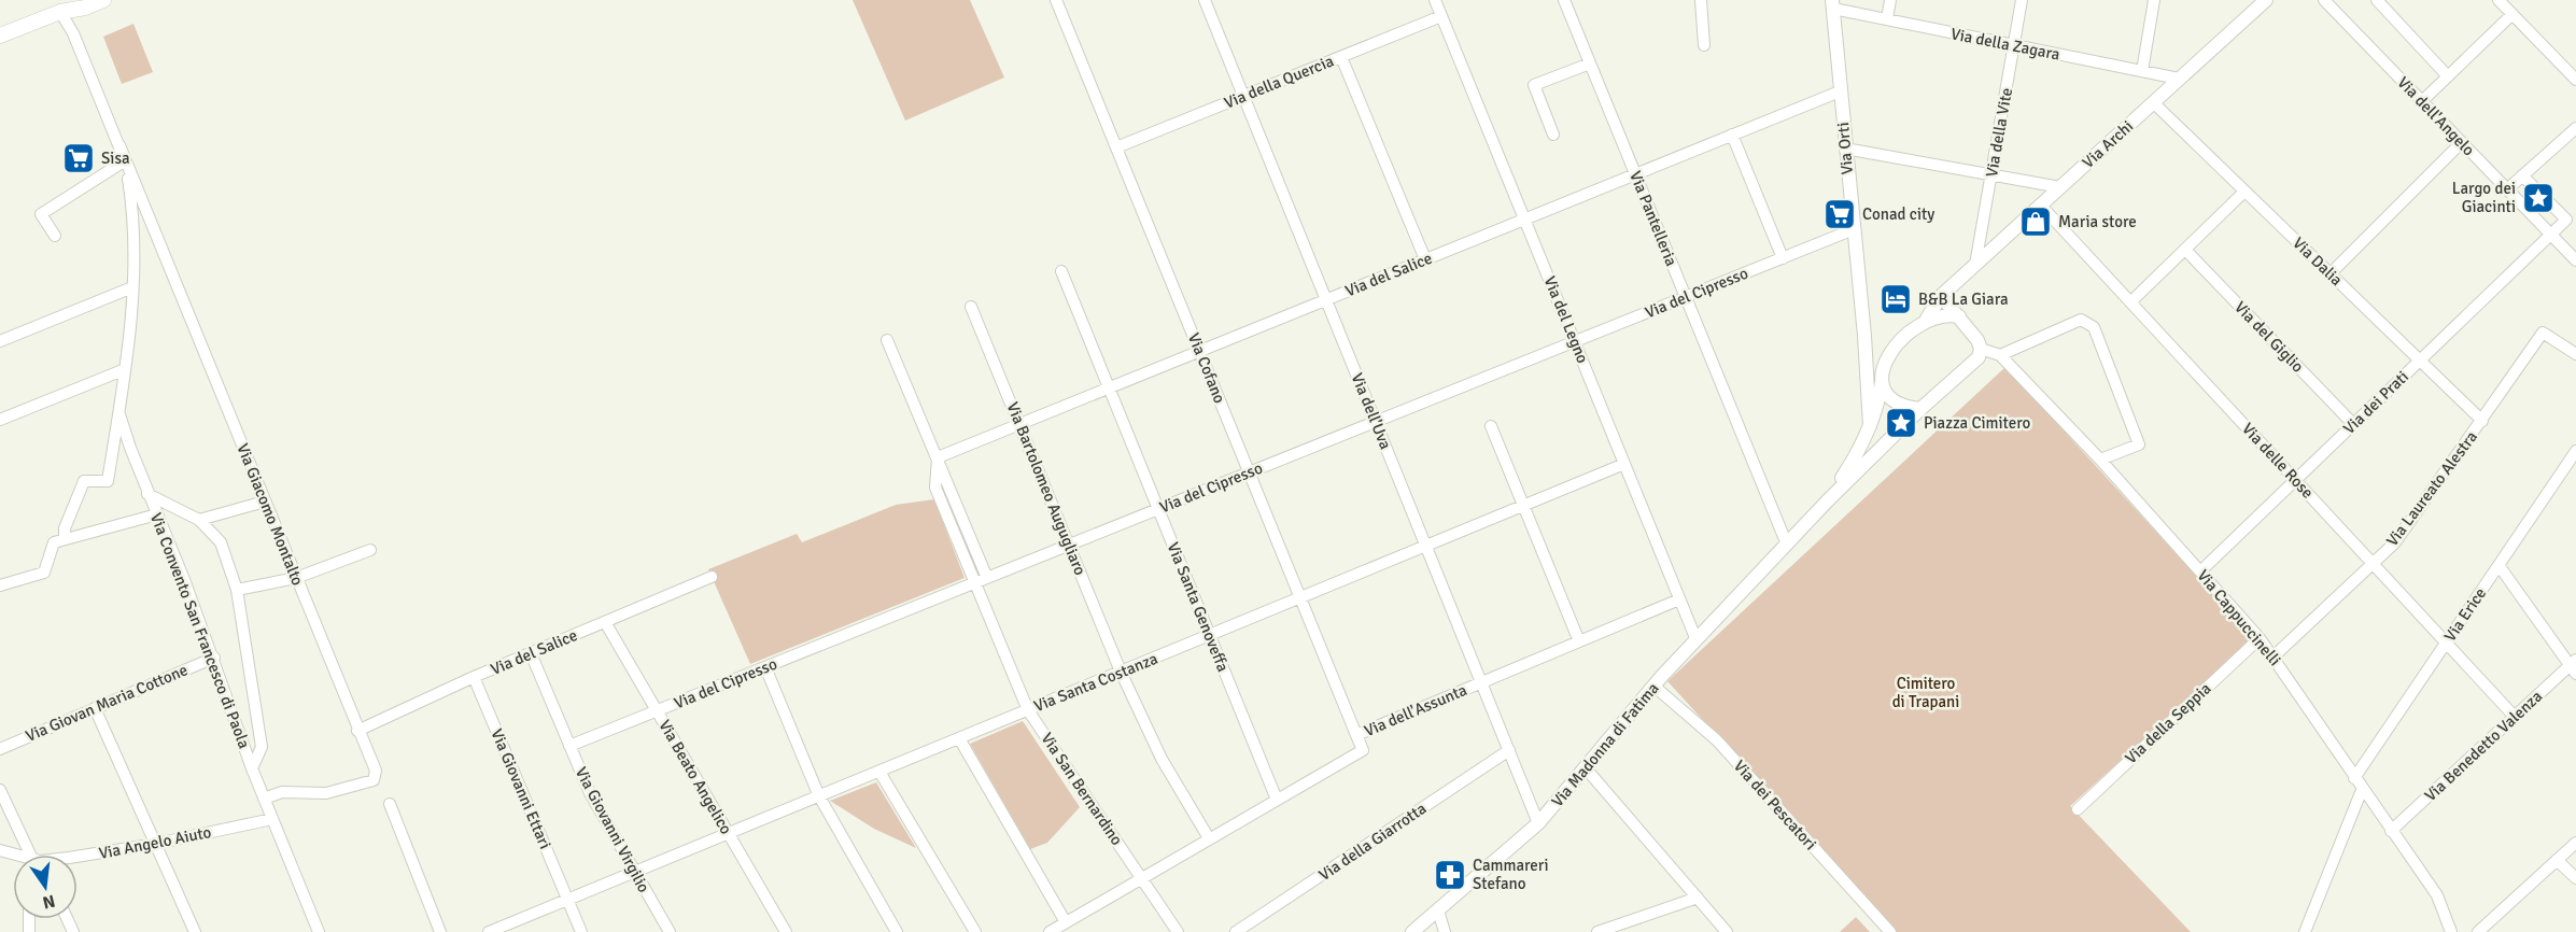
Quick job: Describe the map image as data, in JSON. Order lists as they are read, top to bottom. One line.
{"streets":{"street":["Via della Zagara","Via della Quercia","Via dell'Angelo","Via della Vite","Via Archi","Via Orti","Via Pantelleria","Via Dalia","Via del Salice","Via del Cipresso","Via del Legno","Via del Giglio","Via Cofano","Via dei Prati","Via dell'Uva","Via delle Rose","Via Bartolomeo Augugliaro","Via Laureato Alestra","Via Giacomo Montalto","Via Santa Genoveffa","Via Erice","Via Cappuccinelli","Via Convento San Francesco di Paola","Via Santa Costanza","Via Giovan Maria Cottone","Via dell'Assunta","Via della Seppia","Via Madonna di Fatima","Via Benedetto Valenza","Via Beato Angelico","Via Giovanni Ettari","Via San Bernardino","Via dei Pescatori","Via Giovanni Virgilio","Via della Giarrotta","Via Angelo Aiuto"]},"crossings":[["Via della Zagara","Via della Vite"],["Via della Zagara","Via Archi"],["Via della Zagara","Via Orti"],["Via della Quercia","Via del Legno"],["Via della Quercia","Via Cofano"],["Via della Quercia","Via dell'Uva"],["Via dell'Angelo","Via dei Prati"],["Via della Vite","Via Archi"],["Via Archi","Via Dalia"],["Via Archi","Via delle Rose"],["Via Orti","Via del Salice"],["Via Orti","Via del Cipresso"],["Via Pantelleria","Via del Salice"],["Via Pantelleria","Via del Cipresso"],["Via Pantelleria","Via Madonna di Fatima"],["Via Dalia","Via dei Prati"],["Via Dalia","Via Laureato Alestra"],["Via del Salice","Via del Legno"],["Via del Salice","Via Cofano"],["Via del Salice","Via dell'Uva"],["Via del Salice","Via Bartolomeo Augugliaro"],["Via del Salice","Via Giacomo Montalto"],["Via del Salice","Via Santa Genoveffa"],["Via del Salice","Via Beato Angelico"],["Via del Salice","Via Giovanni Ettari"],["Via del Salice","Via San Bernardino"],["Via del Salice","Via Giovanni Virgilio"],["Via del Cipresso","Via del Legno"],["Via del Cipresso","Via Cofano"],["Via del Cipresso","Via dell'Uva"],["Via del Cipresso","Via Bartolomeo Augugliaro"],["Via del Cipresso","Via Santa Genoveffa"],["Via del Cipresso","Via Beato Angelico"],["Via del Cipresso","Via San Bernardino"],["Via del Cipresso","Via Giovanni Virgilio"],["Via del Legno","Via Santa Costanza"],["Via del Legno","Via dell'Assunta"],["Via del Legno","Via Madonna di Fatima"],["Via del Giglio","Via dei Prati"],["Via Cofano","Via Santa Costanza"],["Via Cofano","Via dell'Assunta"],["Via dei Prati","Via delle Rose"],["Via dei Prati","Via Cappuccinelli"],["Via dell'Uva","Via Santa Costanza"],["Via dell'Uva","Via dell'Assunta"],["Via dell'Uva","Via Madonna di Fatima"],["Via dell'Uva","Via della Giarrotta"],["Via delle Rose","Via Laureato Alestra"],["Via delle Rose","Via Erice"],["Via delle Rose","Via Benedetto Valenza"],["Via Bartolomeo Augugliaro","Via Santa Costanza"],["Via Bartolomeo Augugliaro","Via dell'Assunta"],["Via Laureato Alestra","Via Cappuccinelli"],["Via Giacomo Montalto","Via Convento San Francesco di Paola"],["Via Santa Genoveffa","Via Santa Costanza"],["Via Santa Genoveffa","Via dell'Assunta"],["Via Erice","Via Cappuccinelli"],["Via Cappuccinelli","Via della Seppia"],["Via Cappuccinelli","Via Benedetto Valenza"],["Via Convento San Francesco di Paola","Via Giovan Maria Cottone"],["Via Convento San Francesco di Paola","Via Angelo Aiuto"],["Via Santa Costanza","Via Beato Angelico"],["Via Santa Costanza","Via Giovanni Ettari"],["Via Santa Costanza","Via San Bernardino"],["Via Santa Costanza","Via Giovanni Virgilio"],["Via dell'Assunta","Via San Bernardino"],["Via Madonna di Fatima","Via dei Pescatori"]],"parks":["Cimitero di Trapani"],"places":{"supermarket":["Sisa","Conad city"],"place":["Largo dei Giacinti","Piazza Cimitero"],"shop":["Maria store"],"hotel":["B&B La Giara"],"pharmacy":["Cammareri Stefano"]},"north":"bottom"}
